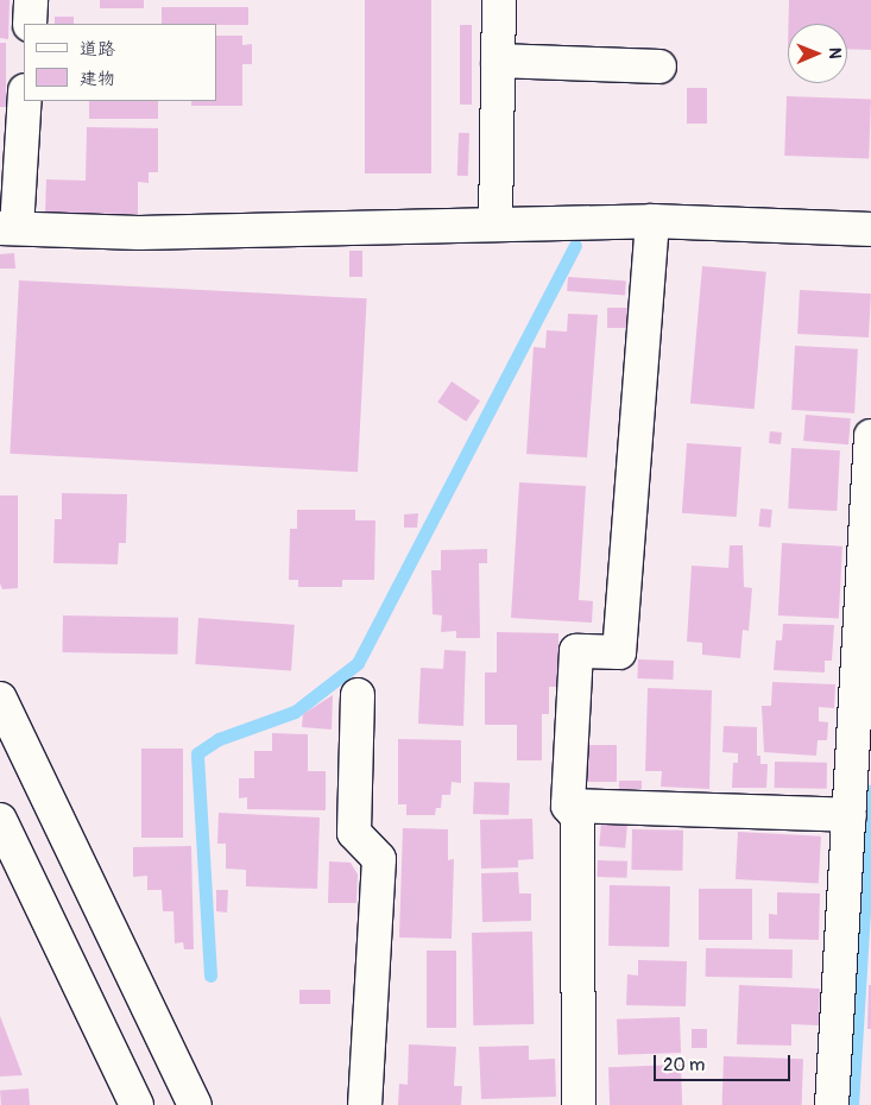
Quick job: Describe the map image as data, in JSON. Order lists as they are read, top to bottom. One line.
{"legend":["道路","建物"],"scale_bar":"20 m","north":"right"}
